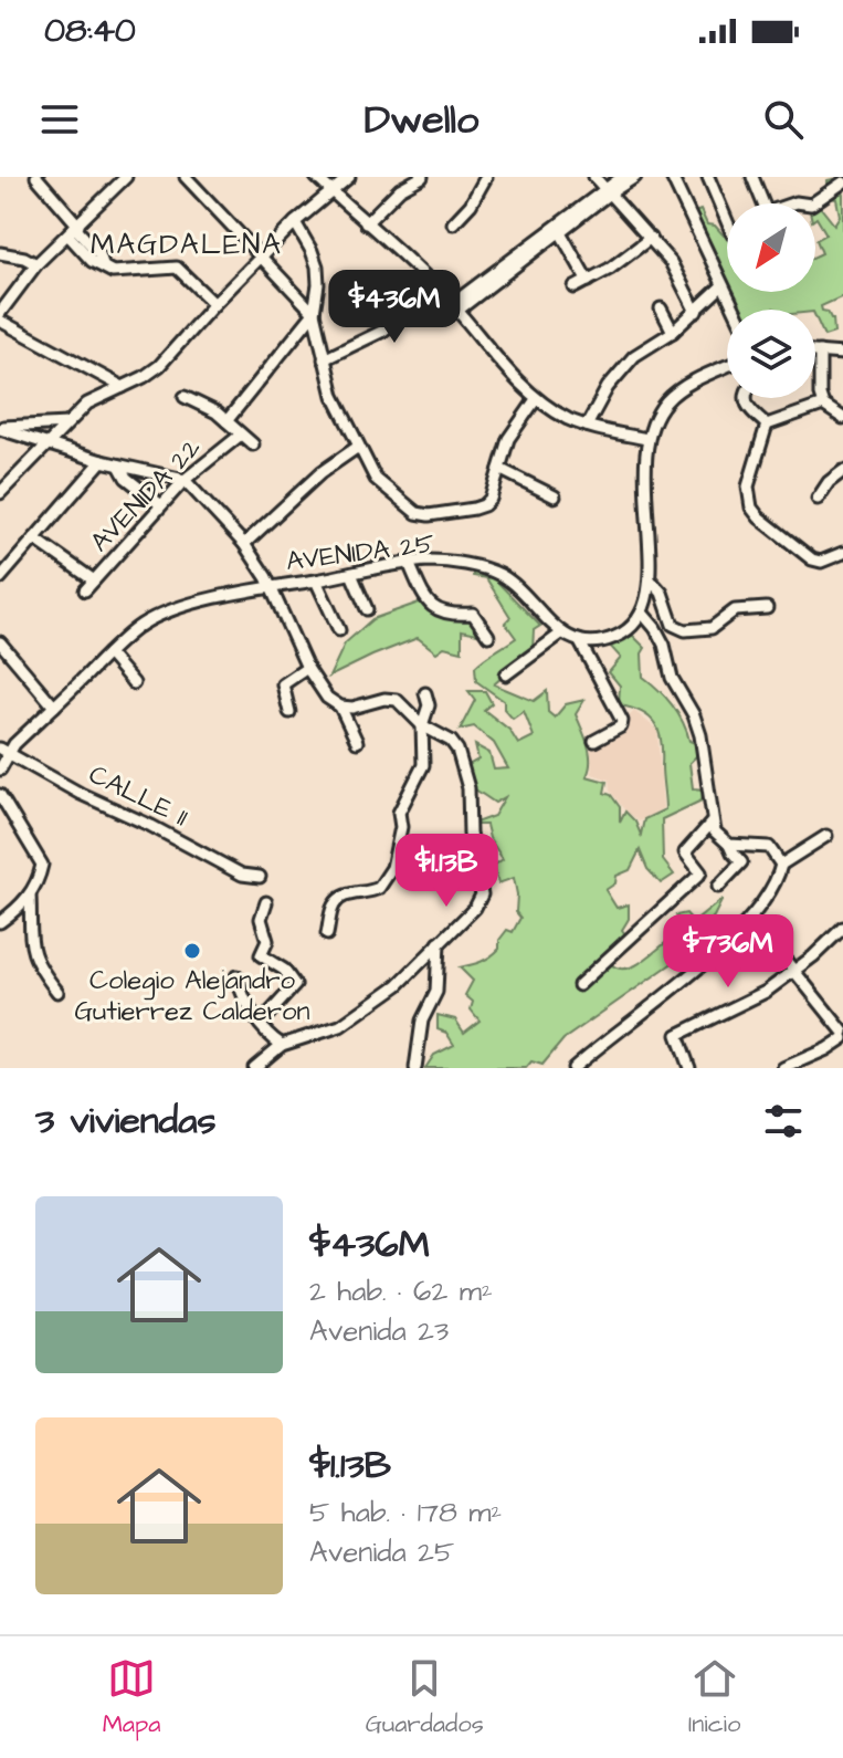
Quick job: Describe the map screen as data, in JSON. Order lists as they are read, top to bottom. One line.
{"streets":{"street":["AVENIDA 22","AVENIDA 25","CALLE 11"]},"crossings":[["AVENIDA 25","CALLE 11"]],"districts":["MAGDALENA"],"places":["Colegio Alejandro Gutierrez Calderon"],"north":"bottom left","page":{"status":"08:40","header":"Dwello","price":["$436M","$1.13B","$736M"],"heading":"3 viviendas","list":[{"name":"$436M","note":"2 hab. · 62 m² · Avenida 23"},{"name":"$1.13B","note":"5 hab. · 178 m² · Avenida 25"}],"tabs":["Mapa","Guardados","Inicio"]}}
